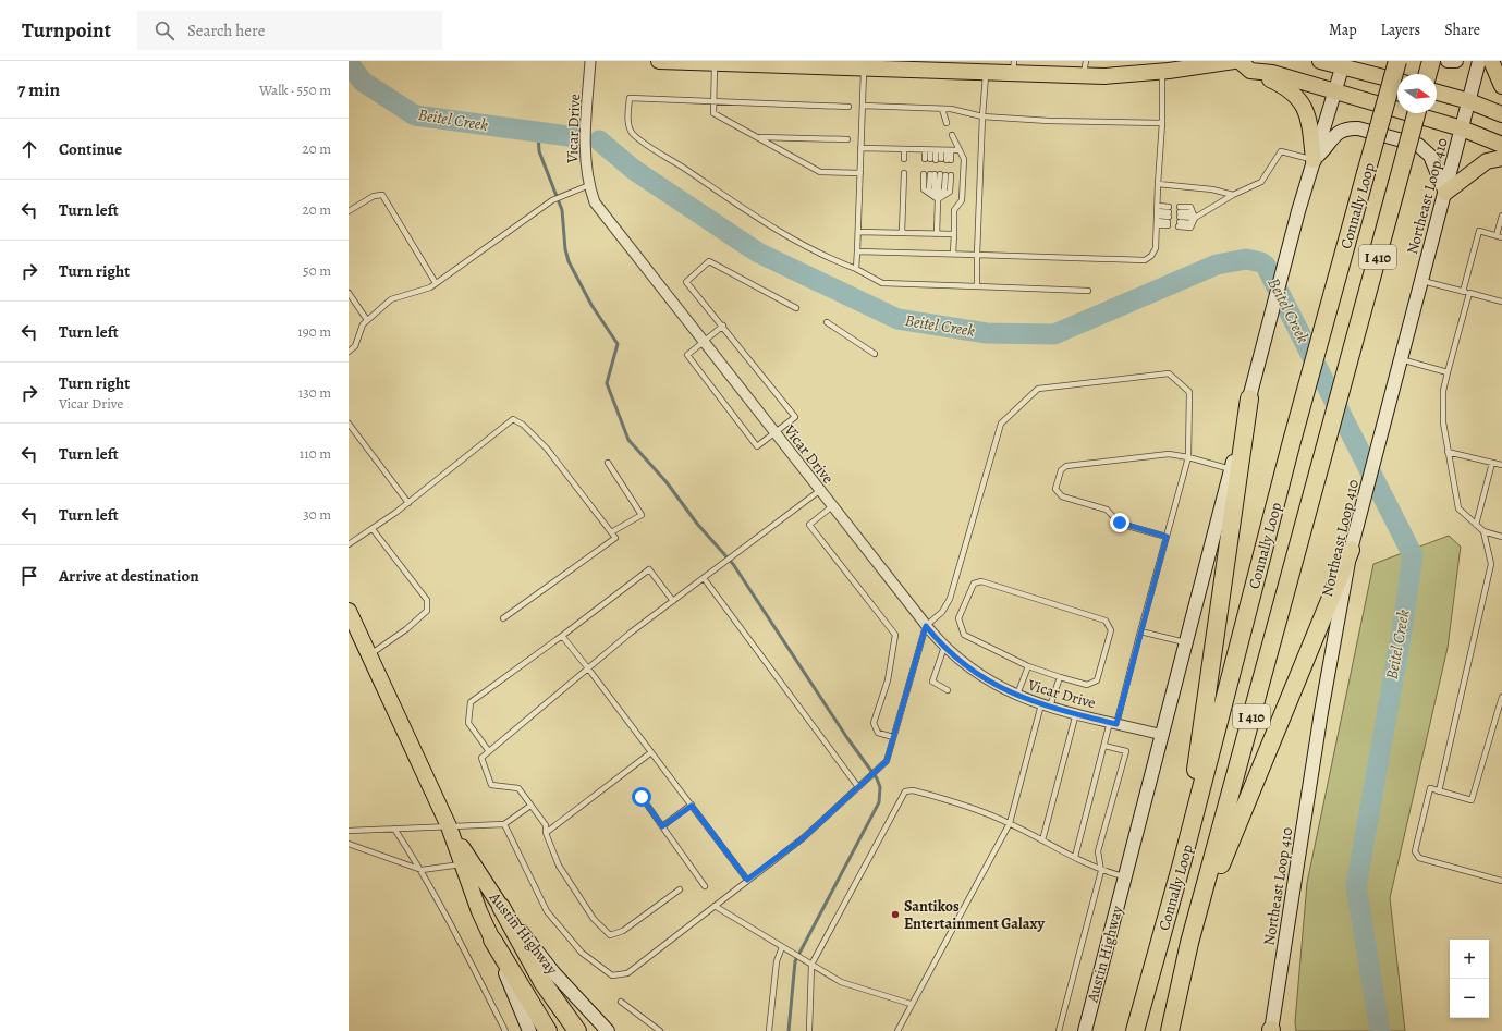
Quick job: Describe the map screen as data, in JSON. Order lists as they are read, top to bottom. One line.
{"streets":{"highway":["Connally Loop","I 410"],"main road":["Northeast Loop 410","Austin Highway"],"street":["Vicar Drive"]},"water":["Beitel Creek"],"places":["Santikos Entertainment Galaxy"],"north":"right","page":{"header":"Turnpoint","search":"Search here","nav":["Map","Layers","Share"],"heading":["7 min","Walk · 550 m"],"list":[["Continue","20 m"],["Turn left","20 m"],["Turn right","50 m"],["Turn left","190 m"],["Turn right","Vicar Drive","130 m"],["Turn left","110 m"],["Turn left","30 m"],"Arrive at destination"],"map_buttons":["+","−"]}}
